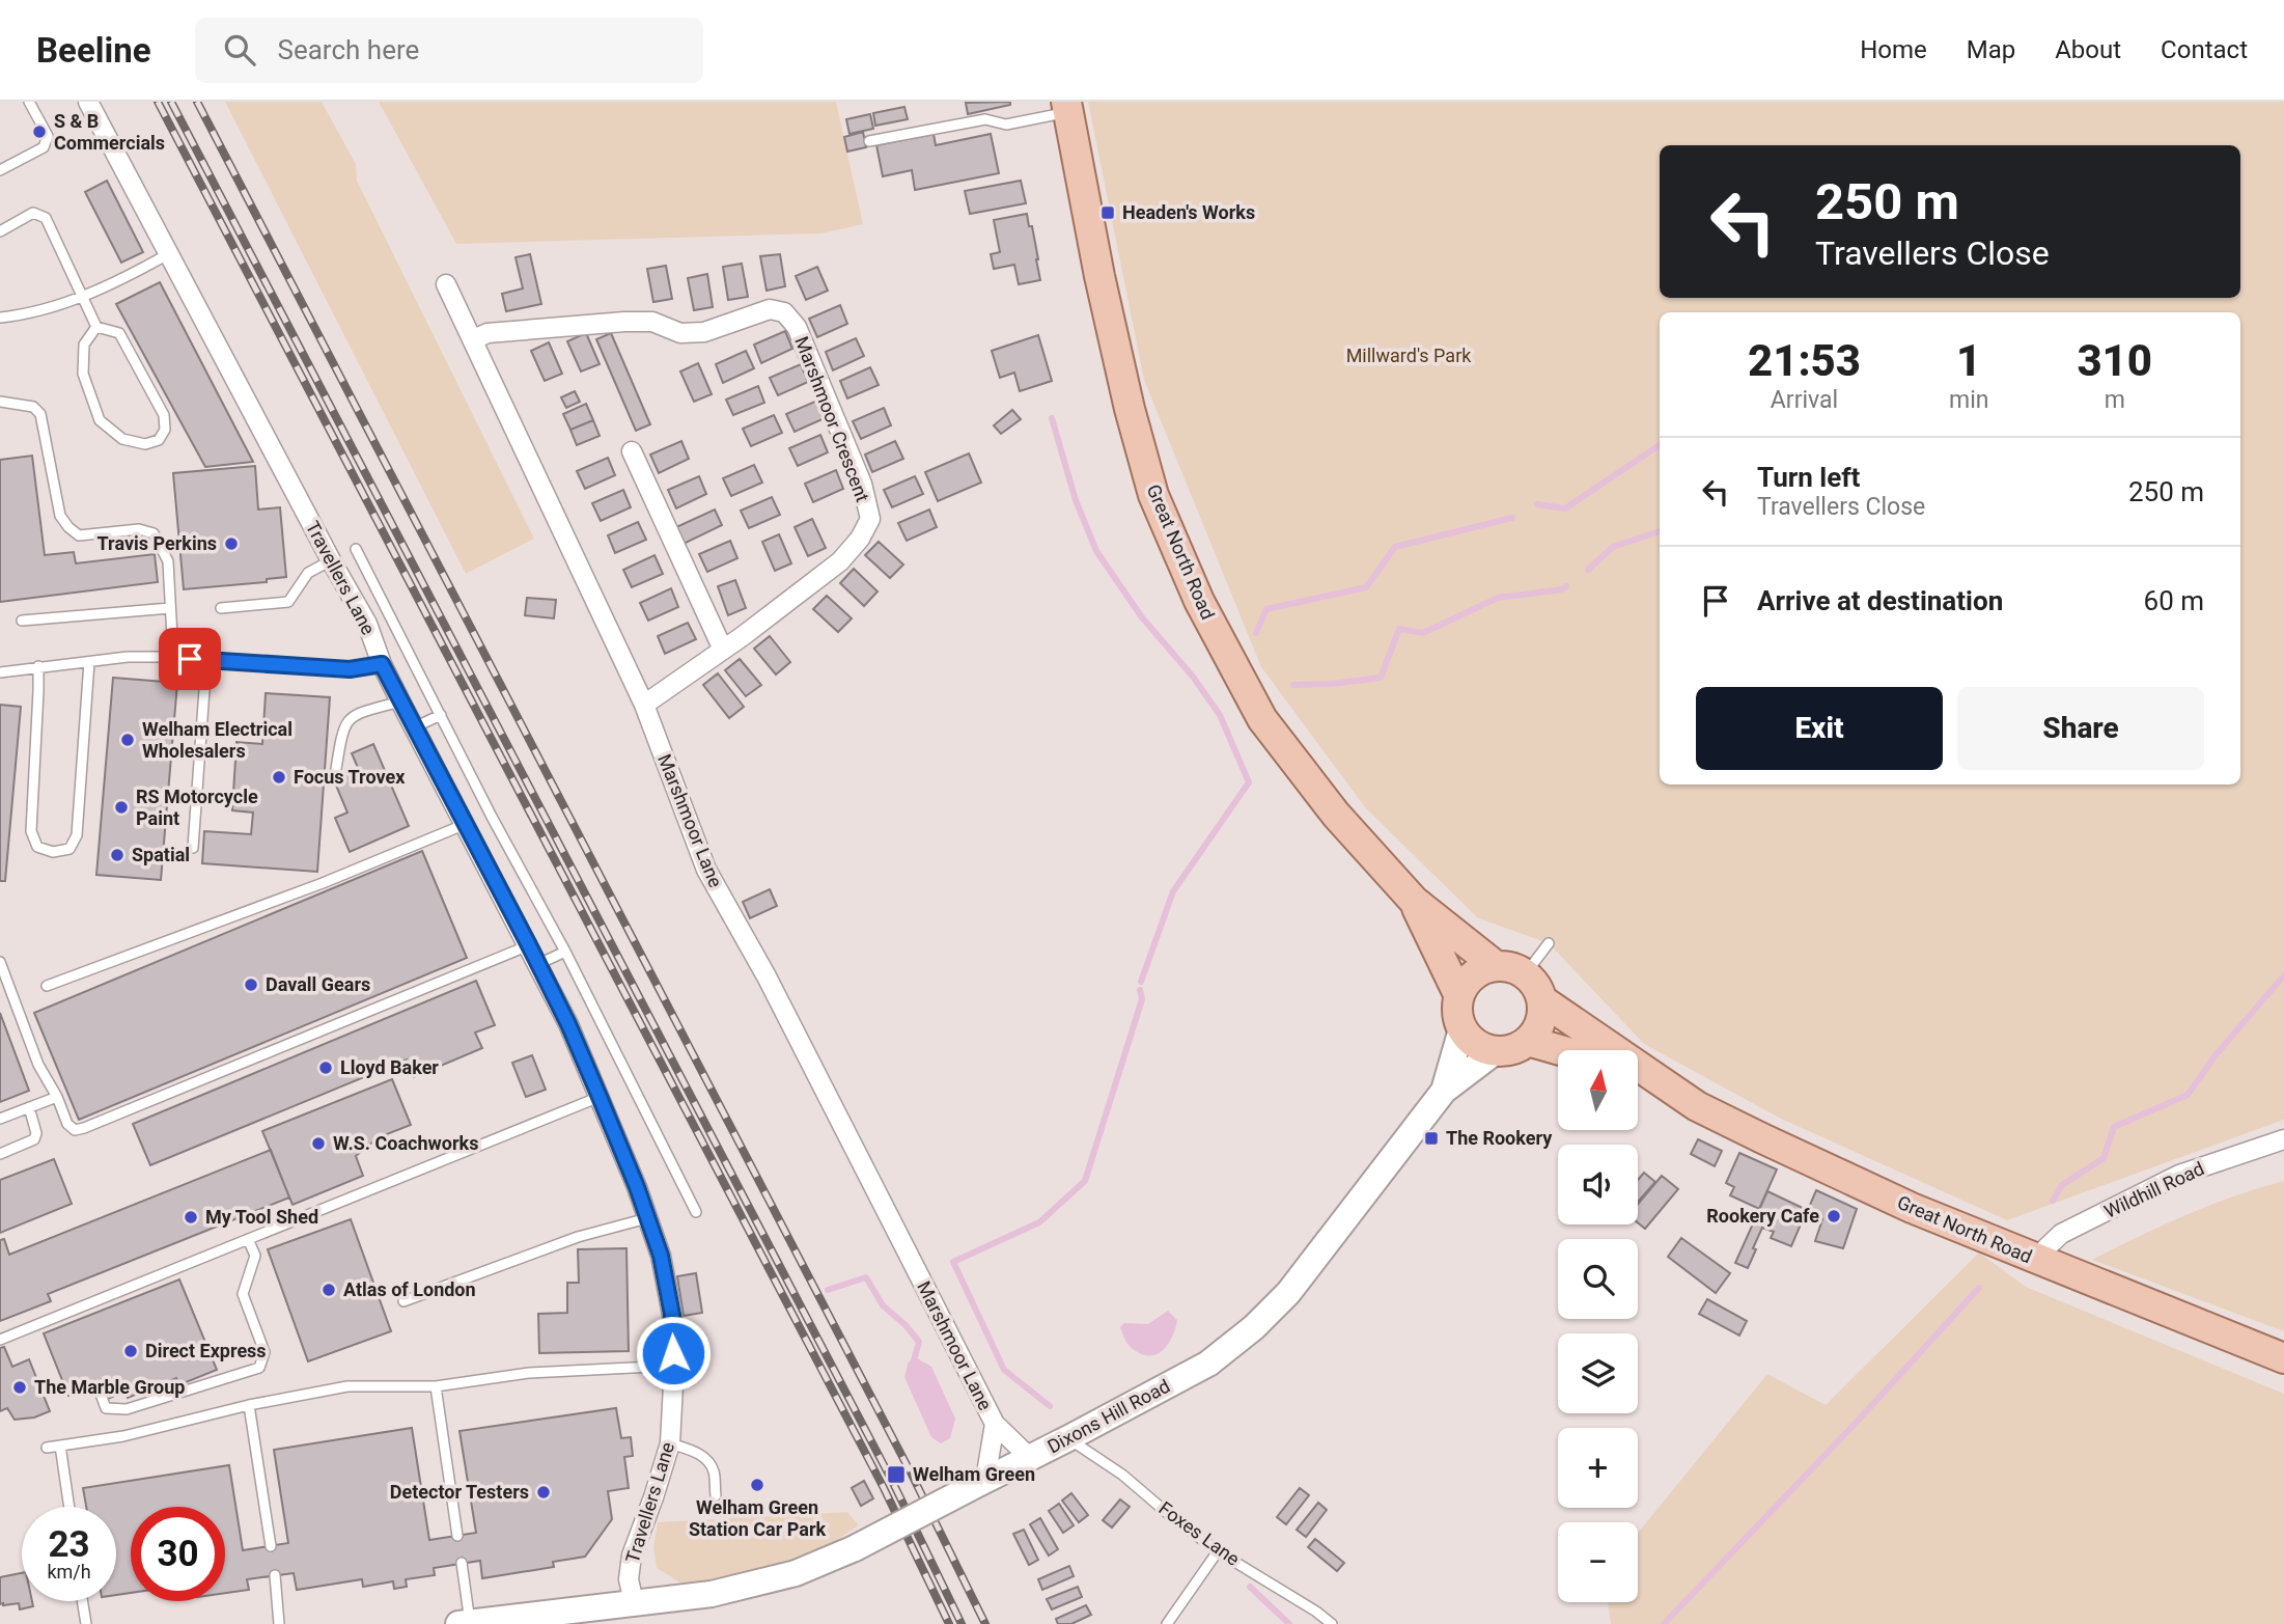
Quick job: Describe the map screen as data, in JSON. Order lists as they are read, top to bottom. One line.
{"streets":{"main road":["Great North Road"],"street":["Marshmoor Crescent","Travellers Lane","Marshmoor Lane","Wildhill Road","Dixons Hill Road"],"lane":["Foxes Lane"]},"crossings":[["Marshmoor Crescent","Marshmoor Lane"],["Great North Road","Wildhill Road"],["Great North Road","Dixons Hill Road"],["Travellers Lane","Dixons Hill Road"],["Marshmoor Lane","Dixons Hill Road"],["Dixons Hill Road","Foxes Lane"]],"parks":["Millward's Park"],"places":{"other":["S & B Commercials","Travis Perkins","Welham Electrical Wholesalers","Focus Trovex","RS Motorcycle Paint","Spatial","Davall Gears","Lloyd Baker","W.S. Coachworks","Rookery Cafe","My Tool Shed","Atlas of London","Direct Express","The Marble Group","Welham Green Station Car Park","Detector Testers"],"transit":["Headen's Works","The Rookery","Welham Green"]},"north":"top","page":{"header":"Beeline","search":"Search here","nav":["Home","Map","About","Contact"],"turn":["250 m","Travellers Close"],"eta":["21:53","Arrival","1","min","310","m"],"list":[{"name":"Turn left","note":"Travellers Close","value":"250 m"},{"name":"Arrive at destination","value":"60 m"}],"buttons":["Exit","Share"],"map_buttons":["+","−"],"speed":"23 km/h","limit":"30"}}
